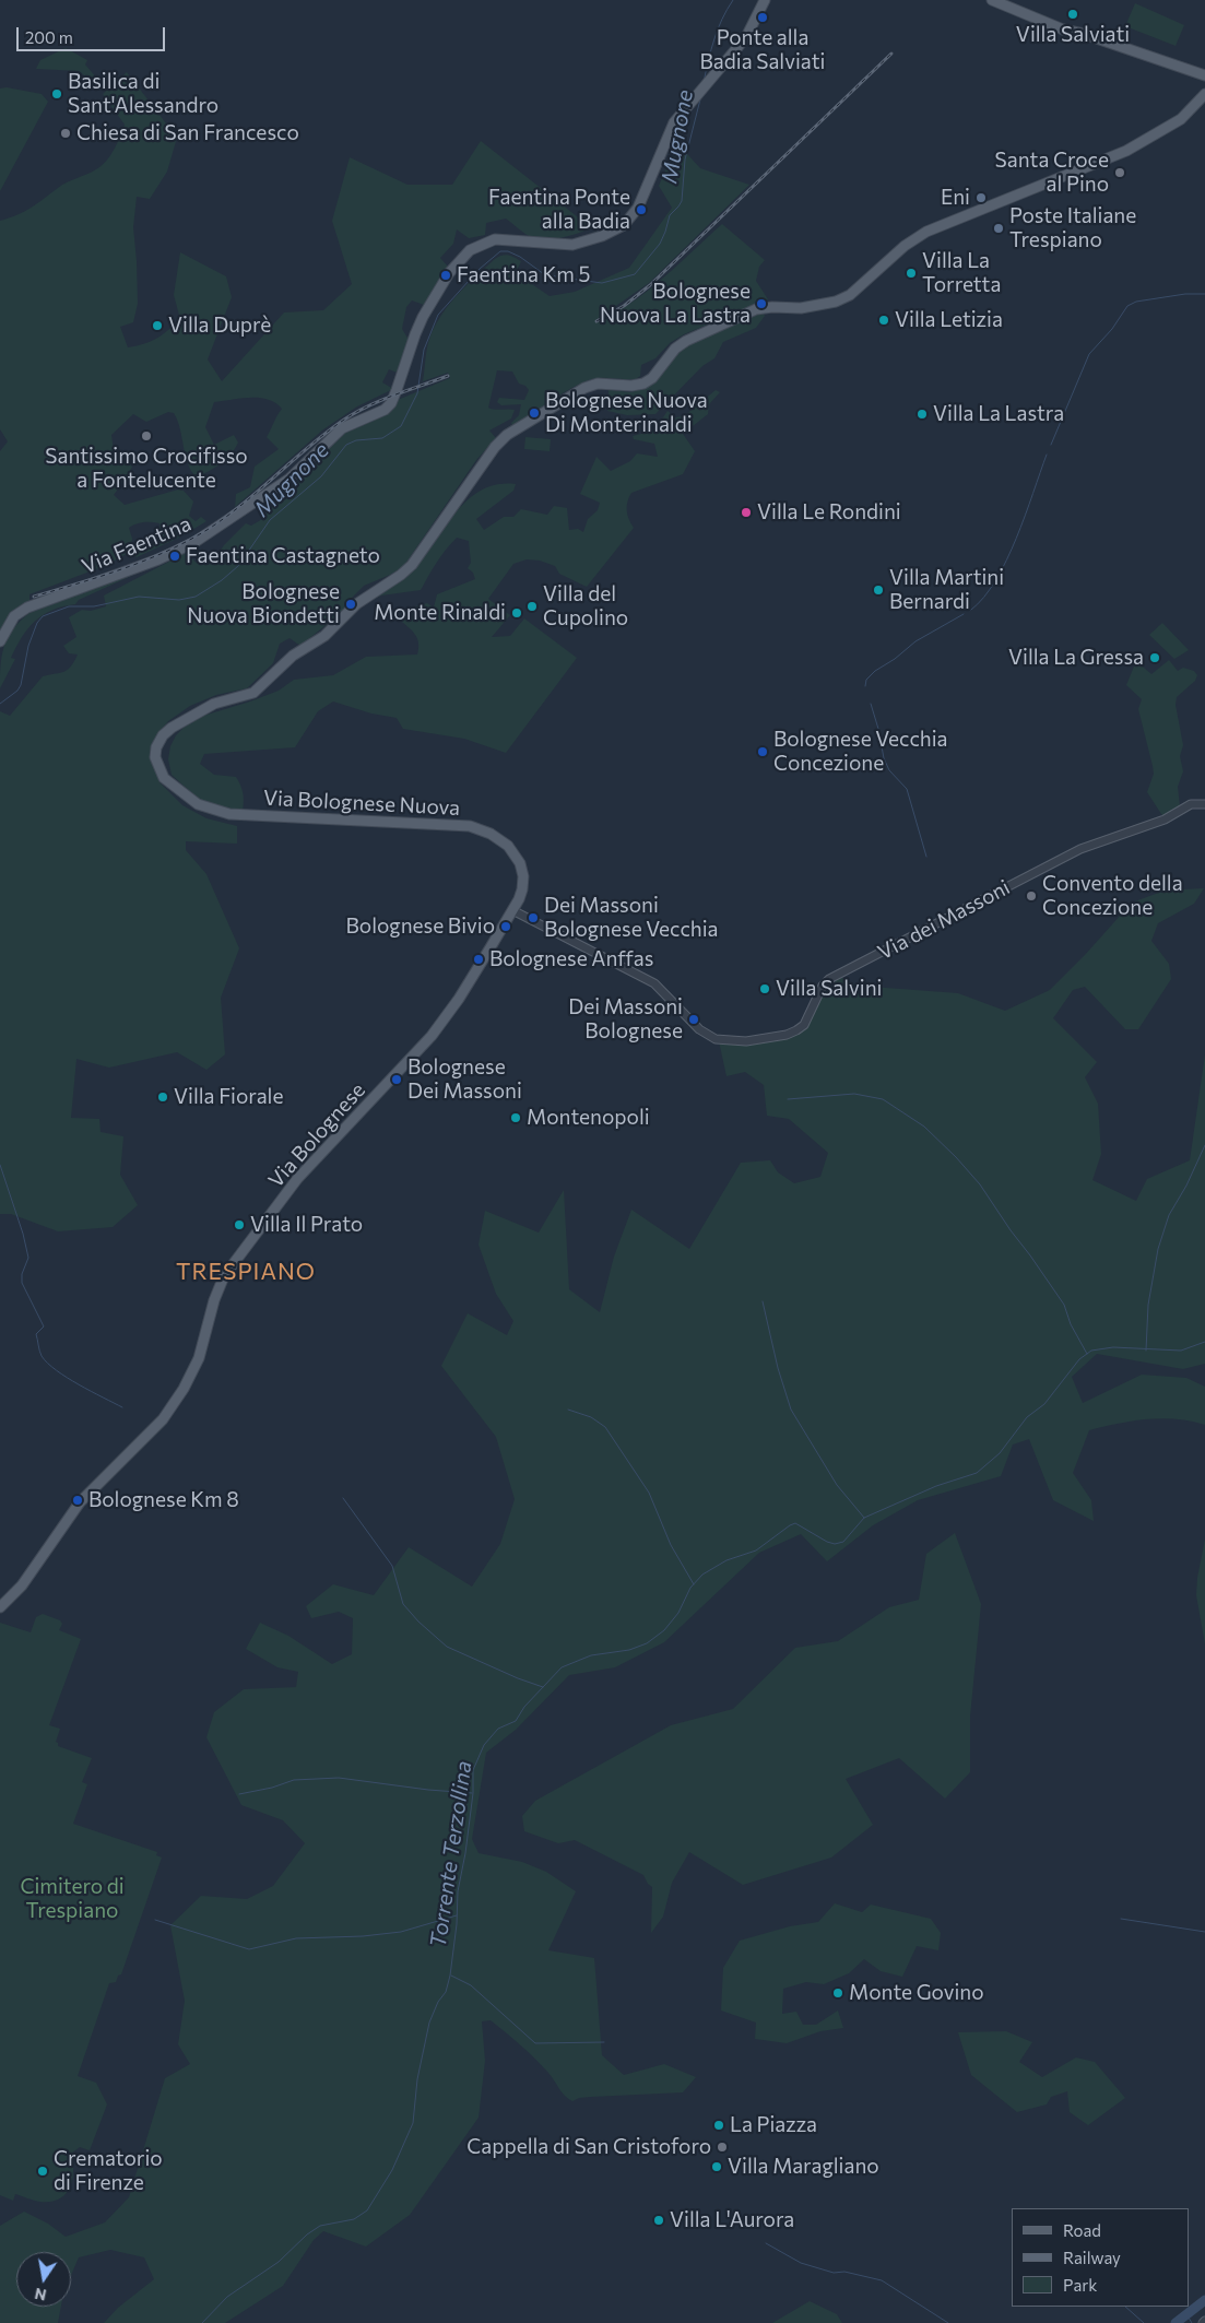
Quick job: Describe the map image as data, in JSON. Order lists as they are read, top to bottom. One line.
{"streets":{"main road":["Via Faentina","Via Bolognese Nuova","Via Bolognese"],"street":["Via dei Massoni"]},"crossings":[["Via Bolognese Nuova","Via Bolognese"],["Via dei Massoni","Via Bolognese"]],"districts":["TRESPIANO"],"water":["Mugnone","Torrente Terzollina"],"parks":["Cimitero di Trespiano"],"places":["Villa Salviati","Ponte alla Badia Salviati","Basilica di Sant'Alessandro","Chiesa di San Francesco","Santa Croce al Pino","Eni","Faentina Ponte alla Badia","Poste Italiane Trespiano","Villa La Torretta","Faentina Km 5","Bolognese Nuova La Lastra","Villa Letizia","Villa Duprè","Bolognese Nuova Di Monterinaldi","Villa La Lastra","Santissimo Crocifisso a Fontelucente","Villa Le Rondini","Faentina Castagneto","Villa Martini Bernardi","Bolognese Nuova Biondetti","Villa del Cupolino","Monte Rinaldi","Villa La Gressa","Bolognese Vecchia Concezione","Convento della Concezione","Dei Massoni Bolognese Vecchia","Bolognese Bivio","Bolognese Anffas","Villa Salvini","Dei Massoni Bolognese","Bolognese Dei Massoni","Villa Fiorale","Montenopoli","Villa Il Prato","Bolognese Km 8","Monte Govino","La Piazza","Cappella di San Cristoforo","Villa Maragliano","Crematorio di Firenze","Villa L'Aurora"],"legend":["Road","Railway","Park"],"scale_bar":"200 m","north":"bottom"}
